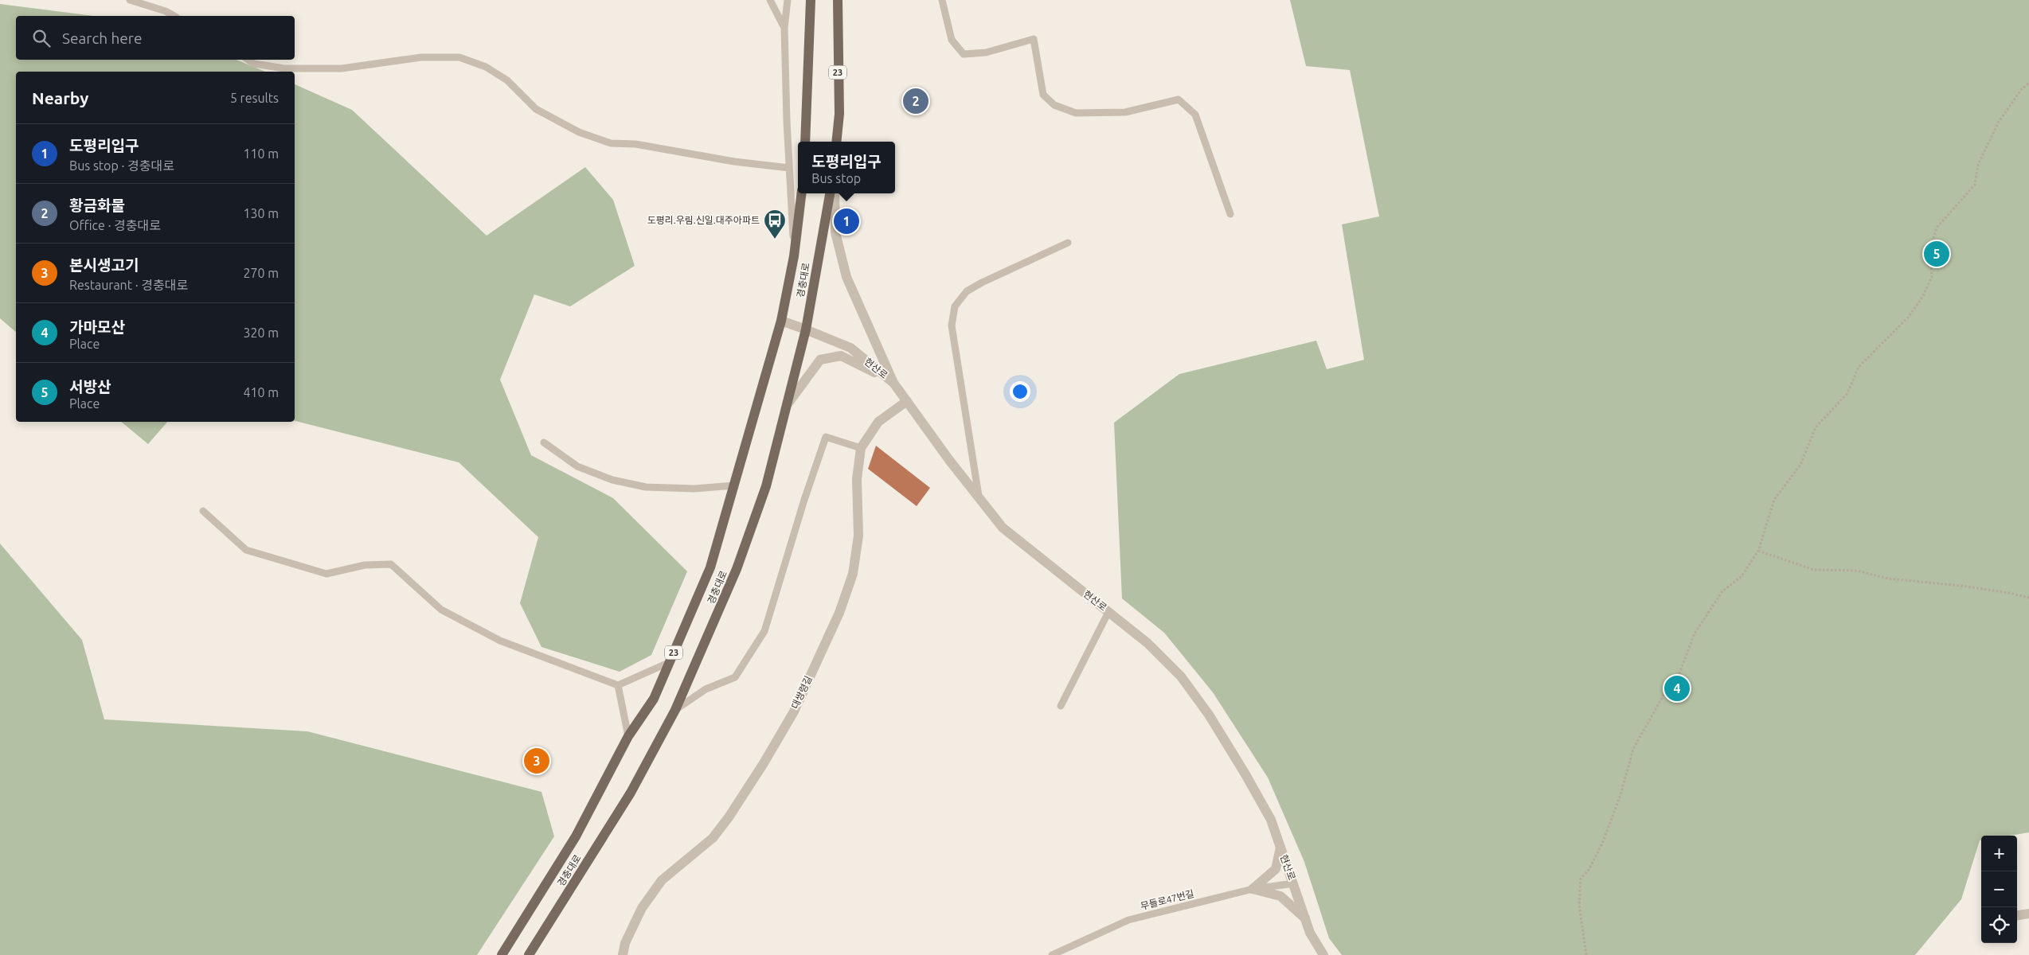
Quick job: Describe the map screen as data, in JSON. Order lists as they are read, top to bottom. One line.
{"streets":{"main road":["23","경충대로"],"street":["현산로","대쌍령길"],"lane":["무들로47번길"]},"crossings":[["경충대로","현산로"],["현산로","대쌍령길"],["현산로","무들로47번길"]],"places":{"bus stop":["도평리.우림.신일.대주아파트"]},"page":{"search":"Search here","heading":["Nearby","5 results"],"pins":["2","1","5","4","3"],"list":[{"mark":"1","name":"도평리입구","note":"Bus stop · 경충대로","value":"110 m"},{"mark":"2","name":"황금화물","note":"Office · 경충대로","value":"130 m"},{"mark":"3","name":"본시생고기","note":"Restaurant · 경충대로","value":"270 m"},{"mark":"4","name":"가마모산","note":"Place","value":"320 m"},{"mark":"5","name":"서방산","note":"Place","value":"410 m"}],"popup":["도평리입구","Bus stop"],"map_buttons":["+","−"]}}
